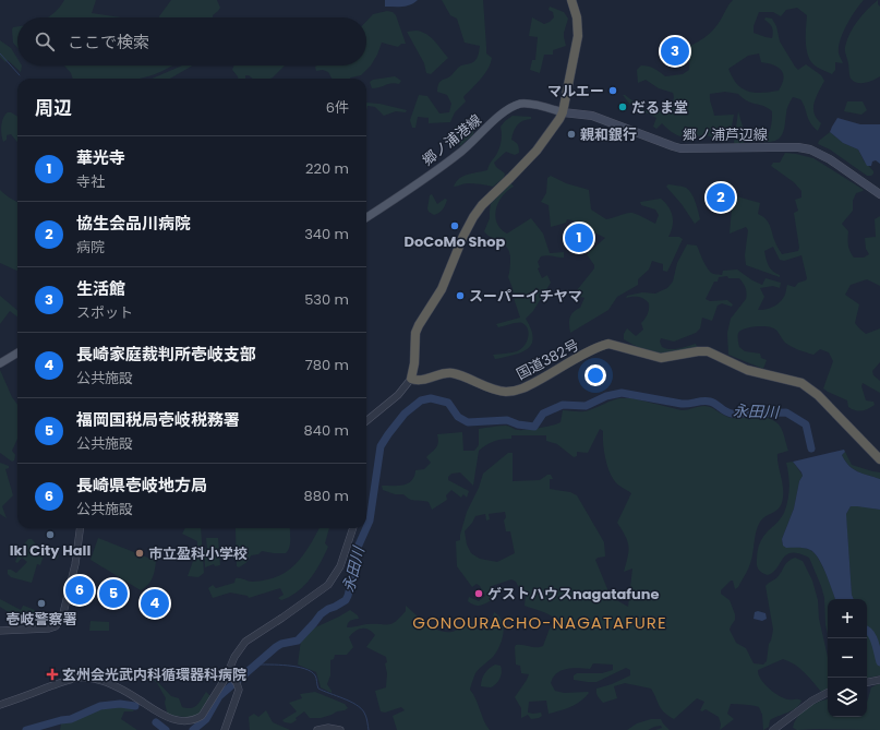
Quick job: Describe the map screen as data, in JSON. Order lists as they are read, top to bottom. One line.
{"streets":{"highway":["国道382号"],"main road":["郷ノ浦芦辺線","郷ノ浦港線"]},"crossings":[["郷ノ浦芦辺線","郷ノ浦港線"]],"districts":["GONOURACHO-NAGATAFURE"],"water":["永田川"],"places":{"other":["マルエー","だるま堂","親和銀行","DoCoMo Shop","スーパーイチヤマ","IkI City Hall","市立盈科小学校","ゲストハウスnagatafune","壱岐警察署"],"health":["玄州会光武内科循環器科病院"]},"page":{"search":"ここで検索","pins":["3","2","1","6","5","4"],"heading":["周辺","6件"],"list":[{"mark":"1","name":"華光寺","note":"寺社","value":"220 m"},{"mark":"2","name":"協生会品川病院","note":"病院","value":"340 m"},{"mark":"3","name":"生活館","note":"スポット","value":"530 m"},{"mark":"4","name":"長崎家庭裁判所壱岐支部","note":"公共施設","value":"780 m"},{"mark":"5","name":"福岡国税局壱岐税務署","note":"公共施設","value":"840 m"},{"mark":"6","name":"長崎県壱岐地方局","note":"公共施設","value":"880 m"}],"map_buttons":["+","−"]}}
